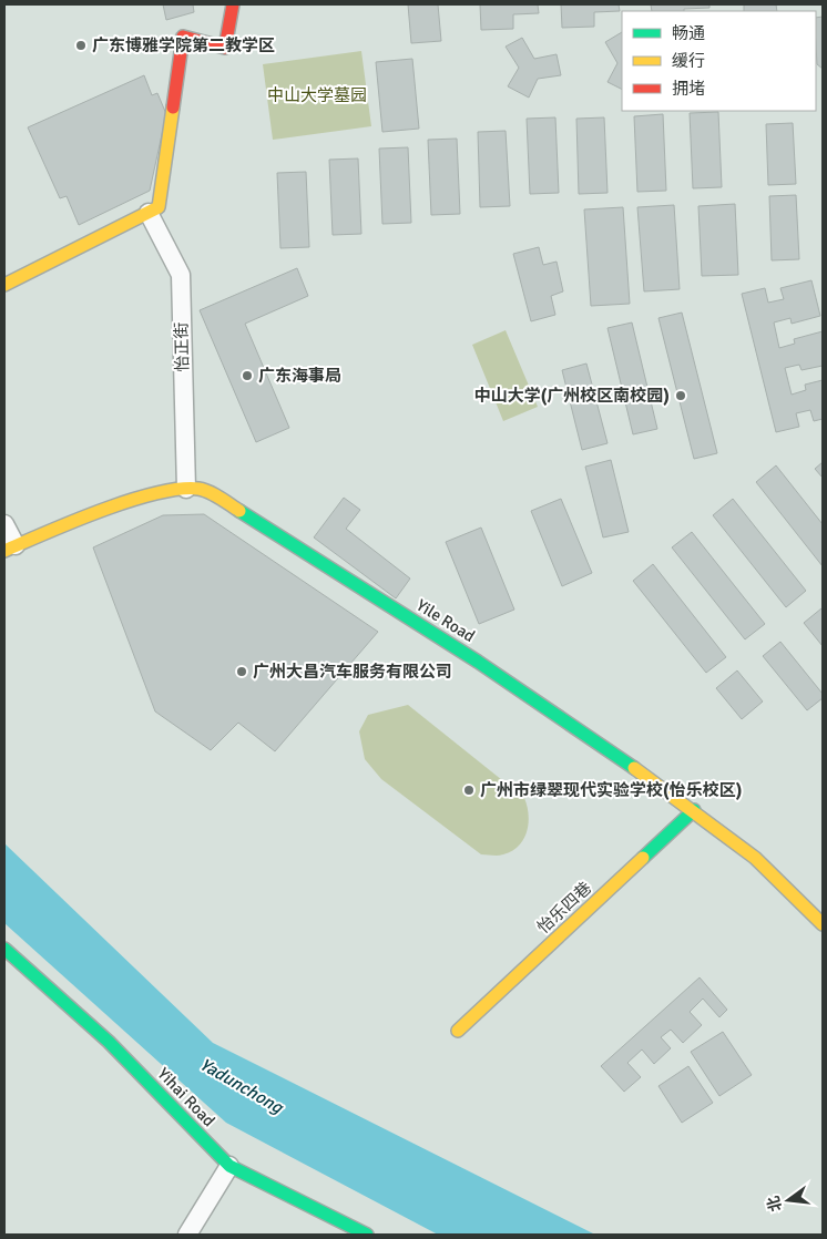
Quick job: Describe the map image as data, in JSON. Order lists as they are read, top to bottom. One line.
{"streets":{"street":["怡正街","Yile Road","怡乐四巷","Yihai Road"]},"crossings":[["怡正街","Yile Road"],["Yile Road","怡乐四巷"]],"water":["Yadunchong"],"parks":["中山大学墓园"],"places":["广东博雅学院第二教学区","广东海事局","中山大学(广州校区南校园)","广州大昌汽车服务有限公司","广州市绿翠现代实验学校(怡乐校区)"],"legend":["畅通","缓行","拥堵"],"north":"left"}
